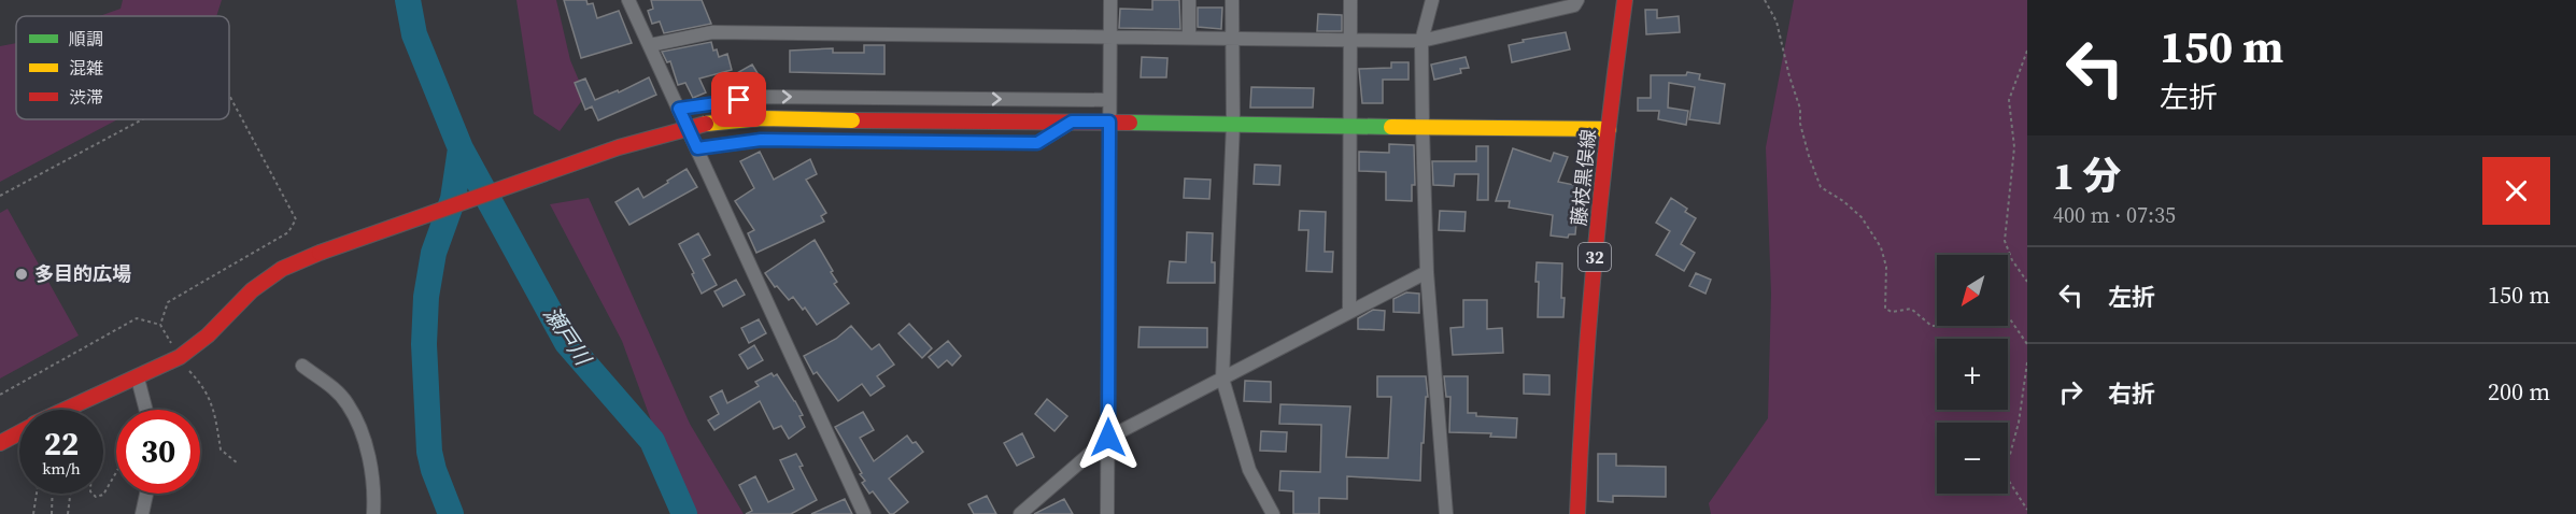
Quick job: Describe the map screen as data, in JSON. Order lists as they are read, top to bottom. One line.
{"streets":{"street":["藤枝黒俣線","32"]},"water":["瀬戸川"],"places":["多目的広場"],"legend":["順調","混雑","渋滞"],"north":"bottom left","page":{"turn":["150 m","左折"],"heading":["1 分","400 m · 07:35"],"list":[{"name":"左折","value":"150 m"},{"name":"右折","value":"200 m"}],"map_buttons":["+","−"],"speed":"22 km/h","limit":"30"}}
